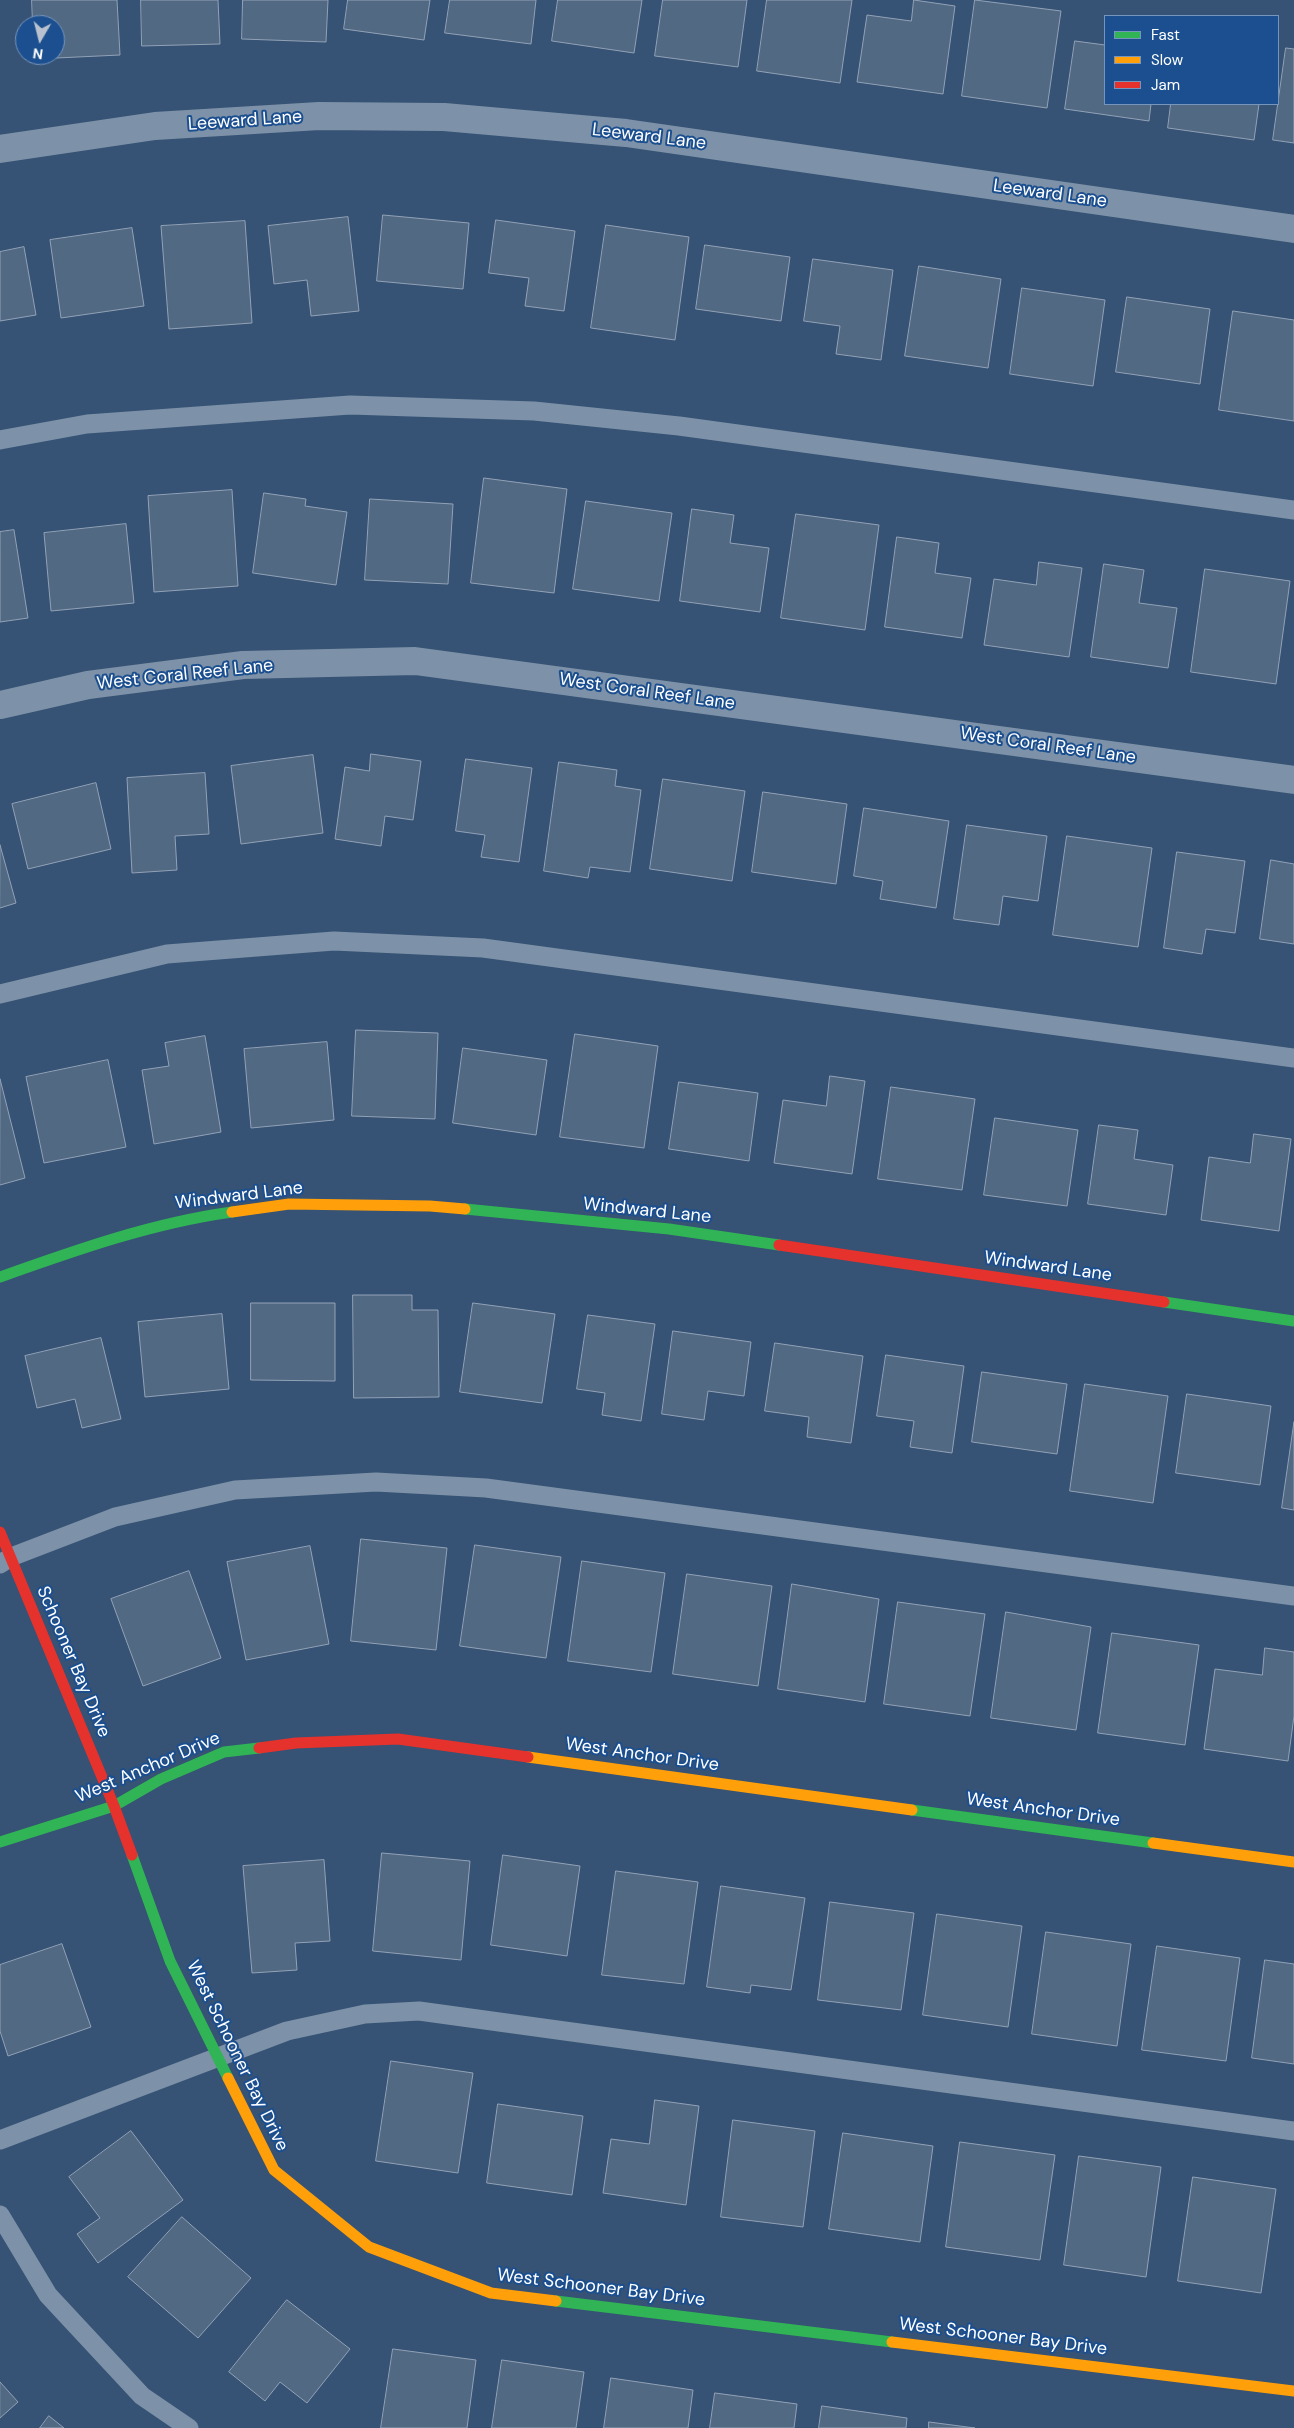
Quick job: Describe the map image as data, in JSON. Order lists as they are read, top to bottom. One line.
{"streets":{"street":["Leeward Lane","West Coral Reef Lane","Windward Lane","Schooner Bay Drive","West Anchor Drive","West Schooner Bay Drive"]},"crossings":[["Schooner Bay Drive","West Anchor Drive"],["Schooner Bay Drive","West Schooner Bay Drive"],["West Anchor Drive","West Schooner Bay Drive"]],"legend":["Fast","Slow","Jam"],"north":"bottom"}
